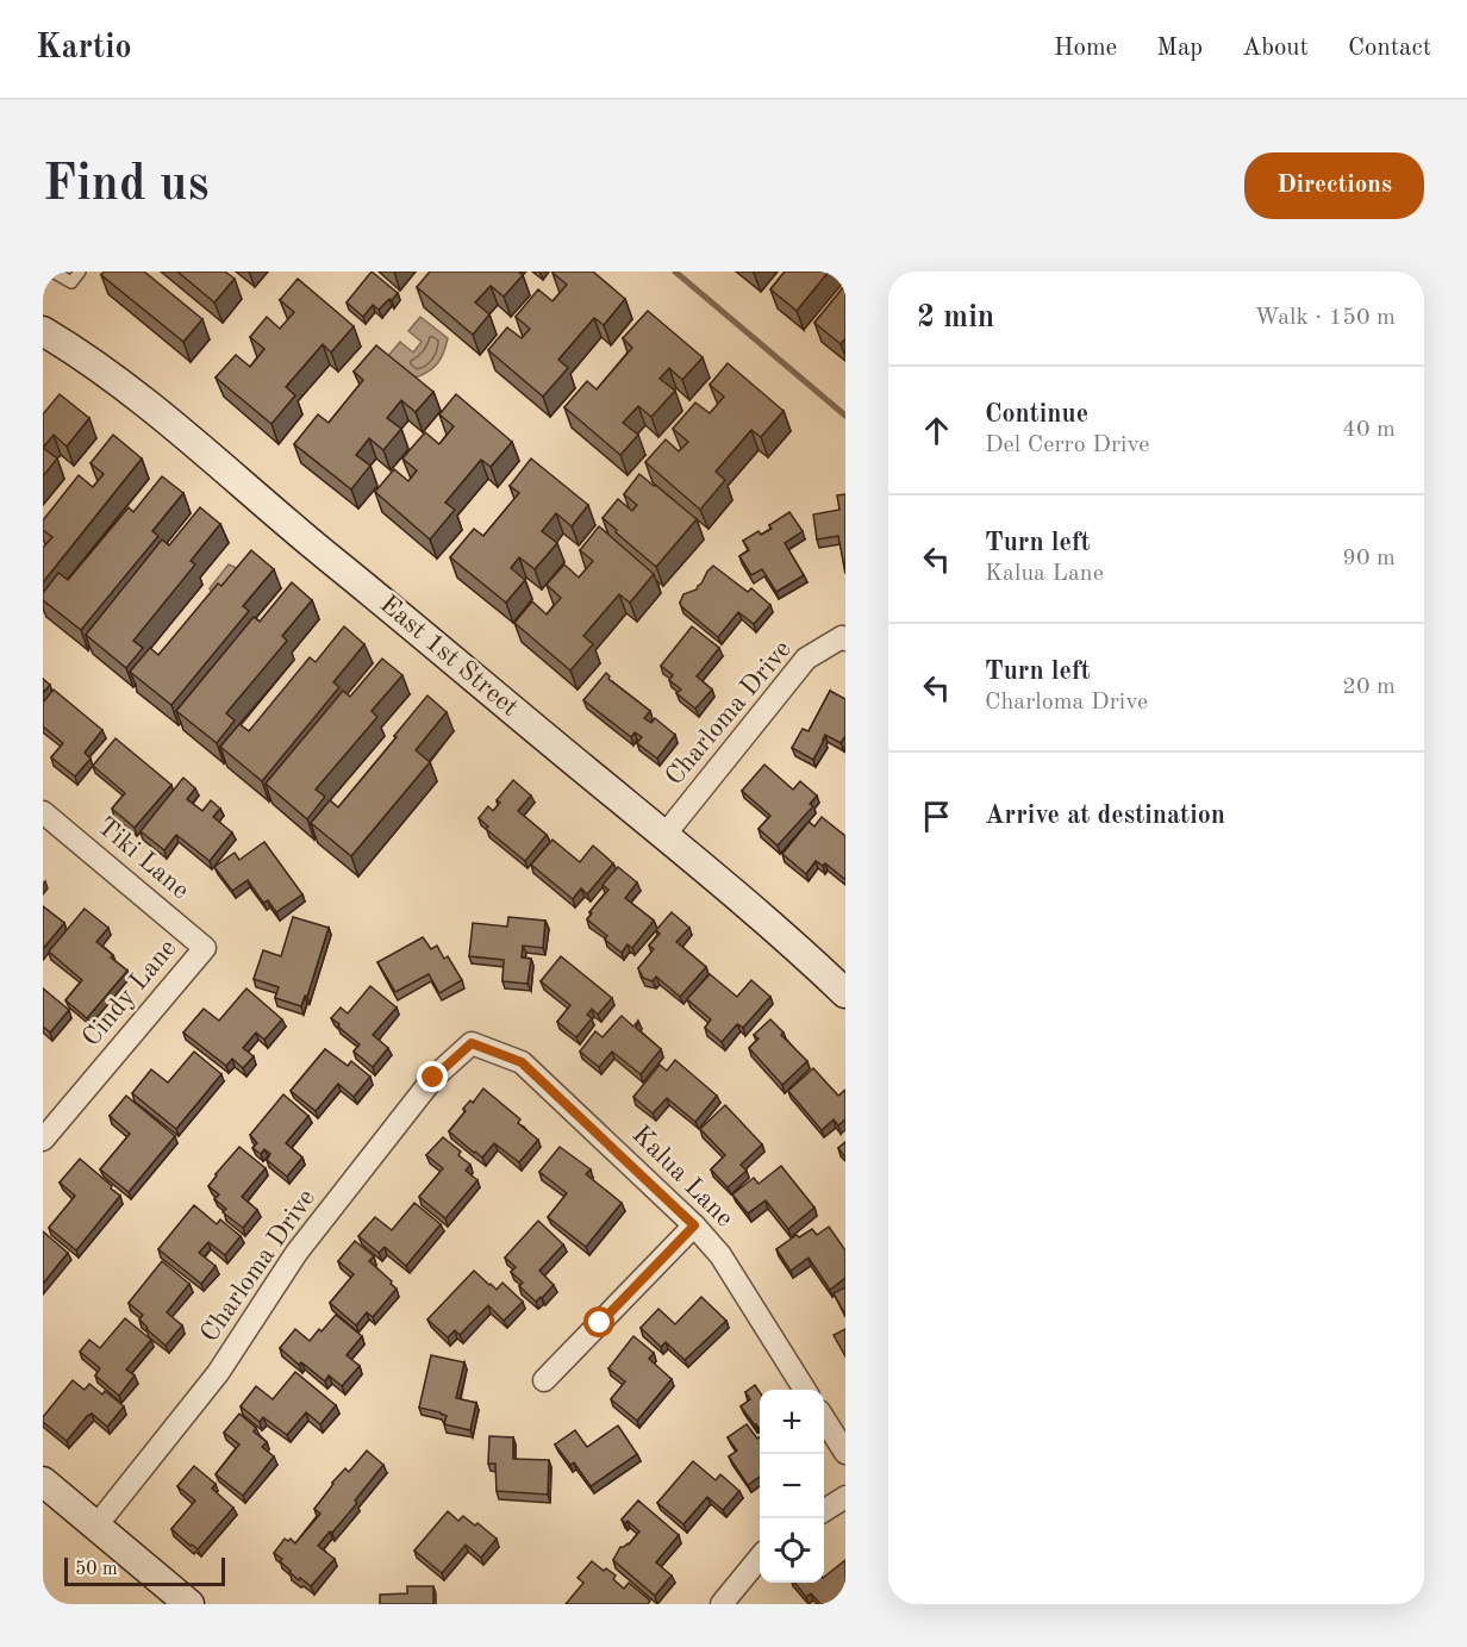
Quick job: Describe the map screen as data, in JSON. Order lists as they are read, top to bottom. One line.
{"streets":{"main road":["East 1st Street"],"street":["Charloma Drive","Tiki Lane","Cindy Lane","Kalua Lane"]},"crossings":[["East 1st Street","Charloma Drive"],["Charloma Drive","Kalua Lane"],["Tiki Lane","Cindy Lane"]],"scale_bar":"50 m","page":{"header":"Kartio","nav":["Home","Map","About","Contact"],"buttons":"Directions","title":"Find us","heading":["2 min","Walk · 150 m"],"list":[["Continue","Del Cerro Drive","40 m"],["Turn left","Kalua Lane","90 m"],["Turn left","Charloma Drive","20 m"],"Arrive at destination"],"map_buttons":["+","−"],"scale":"50 m"}}
